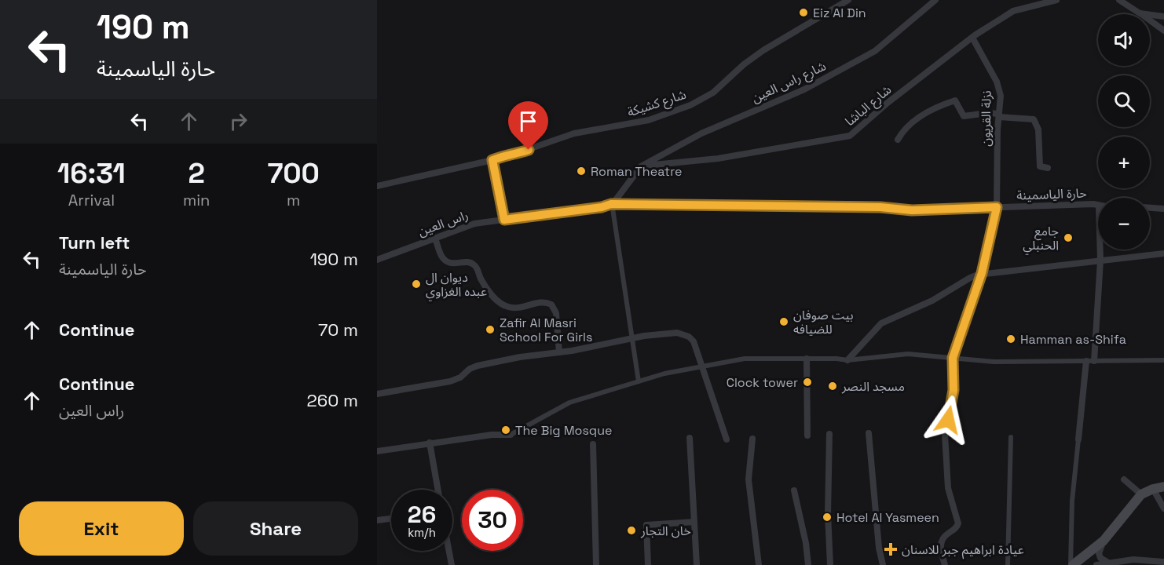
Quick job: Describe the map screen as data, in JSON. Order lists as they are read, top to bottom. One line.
{"streets":{"street":["شارع راس العين","شارع كشيكة","شارع الباشا","نزلة القريون","حارة الياسمينة","راس العين"]},"crossings":[["شارع راس العين","شارع الباشا"],["شارع الباشا","نزلة القريون"],["نزلة القريون","حارة الياسمينة"],["حارة الياسمينة","راس العين"]],"places":{"other":["Eiz Al Din","Roman Theatre","جامع الحنبلي","ديوان ال عبده الغزاوي","بيت صوفان للضيافه","Zafir Al Masri School For Girls","Hamman as-Shifa","Clock tower","مسجد النصر","The Big Mosque","Hotel Al Yasmeen","خان التجار"],"health":["عيادة ابراهيم جبر للاسنان"]},"page":{"turn":["190 m","حارة الياسمينة"],"map_buttons":["+","−"],"eta":["16:31","Arrival","2","min","700","m"],"list":[{"name":"Turn left","note":"حارة الياسمينة","value":"190 m"},{"name":"Continue","value":"70 m"},{"name":"Continue","note":"راس العين","value":"260 m"}],"speed":"26 km/h","limit":"30","buttons":["Exit","Share"]}}
